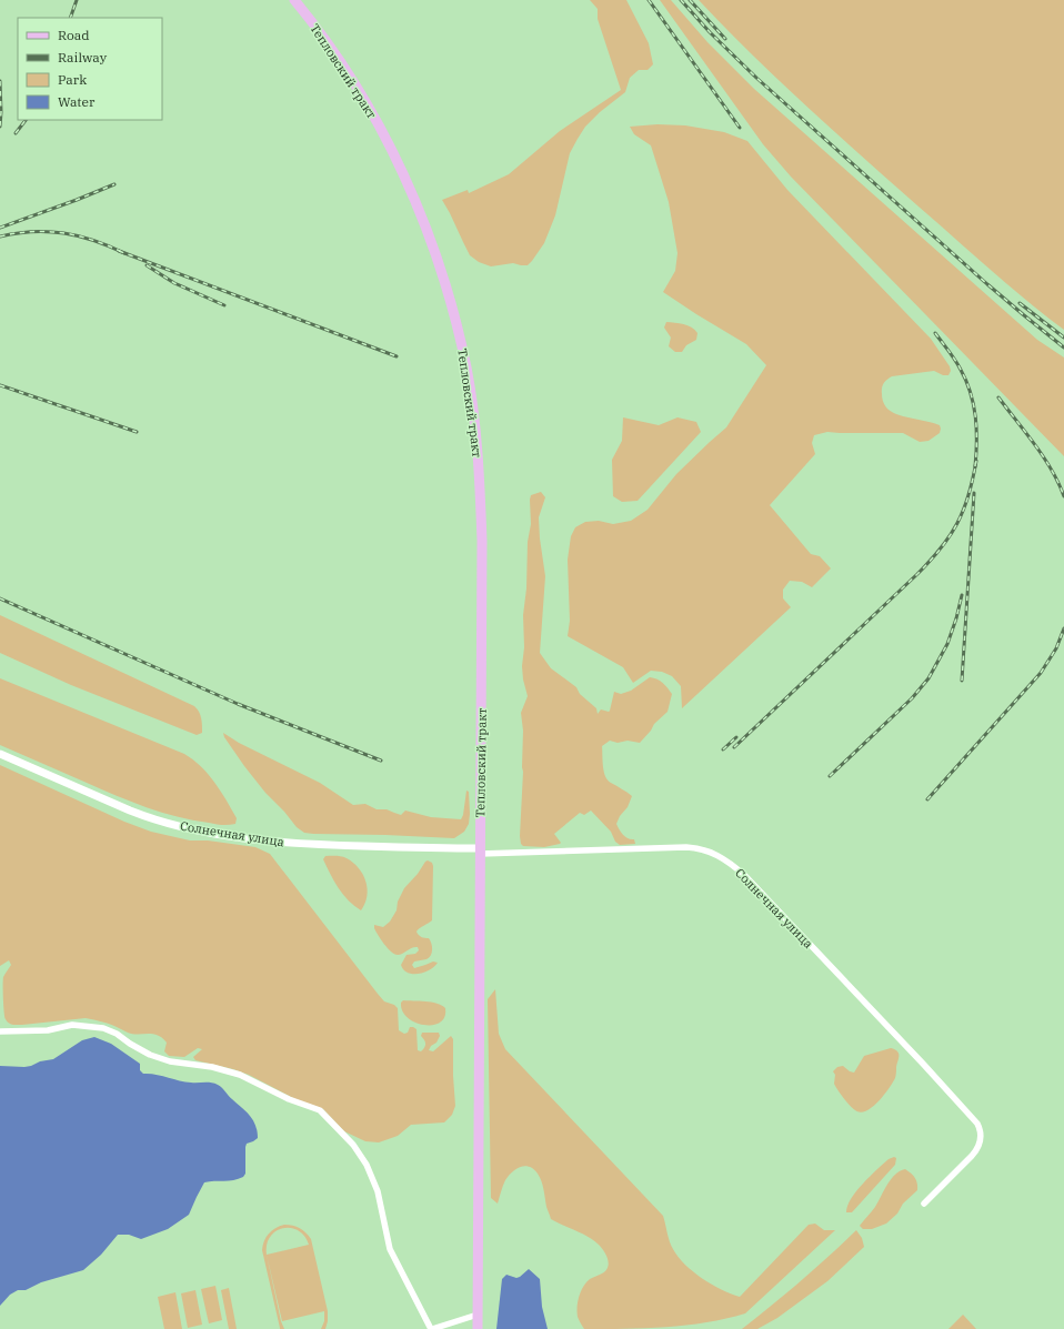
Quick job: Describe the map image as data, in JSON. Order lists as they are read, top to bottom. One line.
{"streets":{"main road":["Тепловский тракт"],"street":["Солнечная улица"]},"crossings":[["Тепловский тракт","Солнечная улица"]],"legend":["Road","Railway","Park","Water"]}
